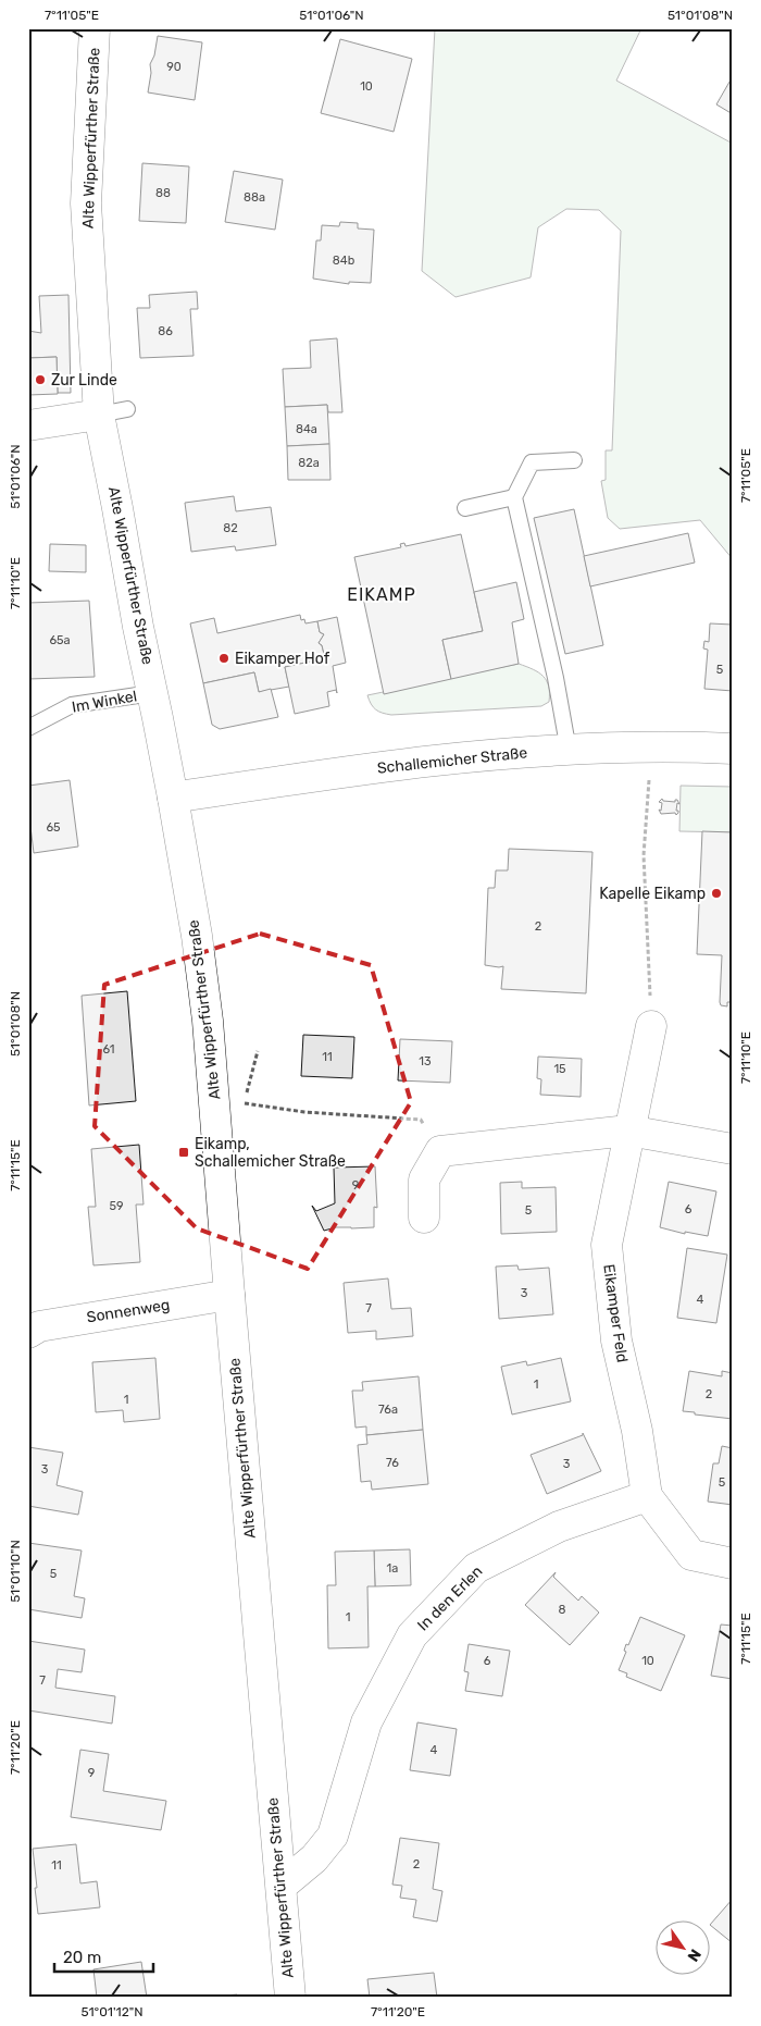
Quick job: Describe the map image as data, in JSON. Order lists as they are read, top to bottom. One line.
{"streets":{"street":["Alte Wipperfürther Straße","Schallemicher Straße","Sonnenweg","Eikamper Feld","In den Erlen"],"lane":["Im Winkel"]},"crossings":[["Alte Wipperfürther Straße","Im Winkel"],["Alte Wipperfürther Straße","Schallemicher Straße"],["Alte Wipperfürther Straße","Sonnenweg"],["Alte Wipperfürther Straße","In den Erlen"],["Eikamper Feld","In den Erlen"]],"districts":["EIKAMP"],"places":{"other":["Zur Linde","Eikamper Hof","Kapelle Eikamp"],"transit":["Eikamp, Schallemicher Straße"]},"house_numbers":["90","10","88","88a","84b","86","84a","82a","82","65a","5","65","2","61","11","13","15","9","59","6","5","3","4","7","1","2","1","76a","76","3","3","5","1a","5","8","1","6","10","7","4","9","2","11"],"scale_bar":"20 m","north":"bottom right","coordinates":["7°11'05\"E","51°01'06\"N","51°01'08\"N","7°11'10\"E","7°11'15\"E","51°01'10\"N","7°11'20\"E","51°01'12\"N"]}
